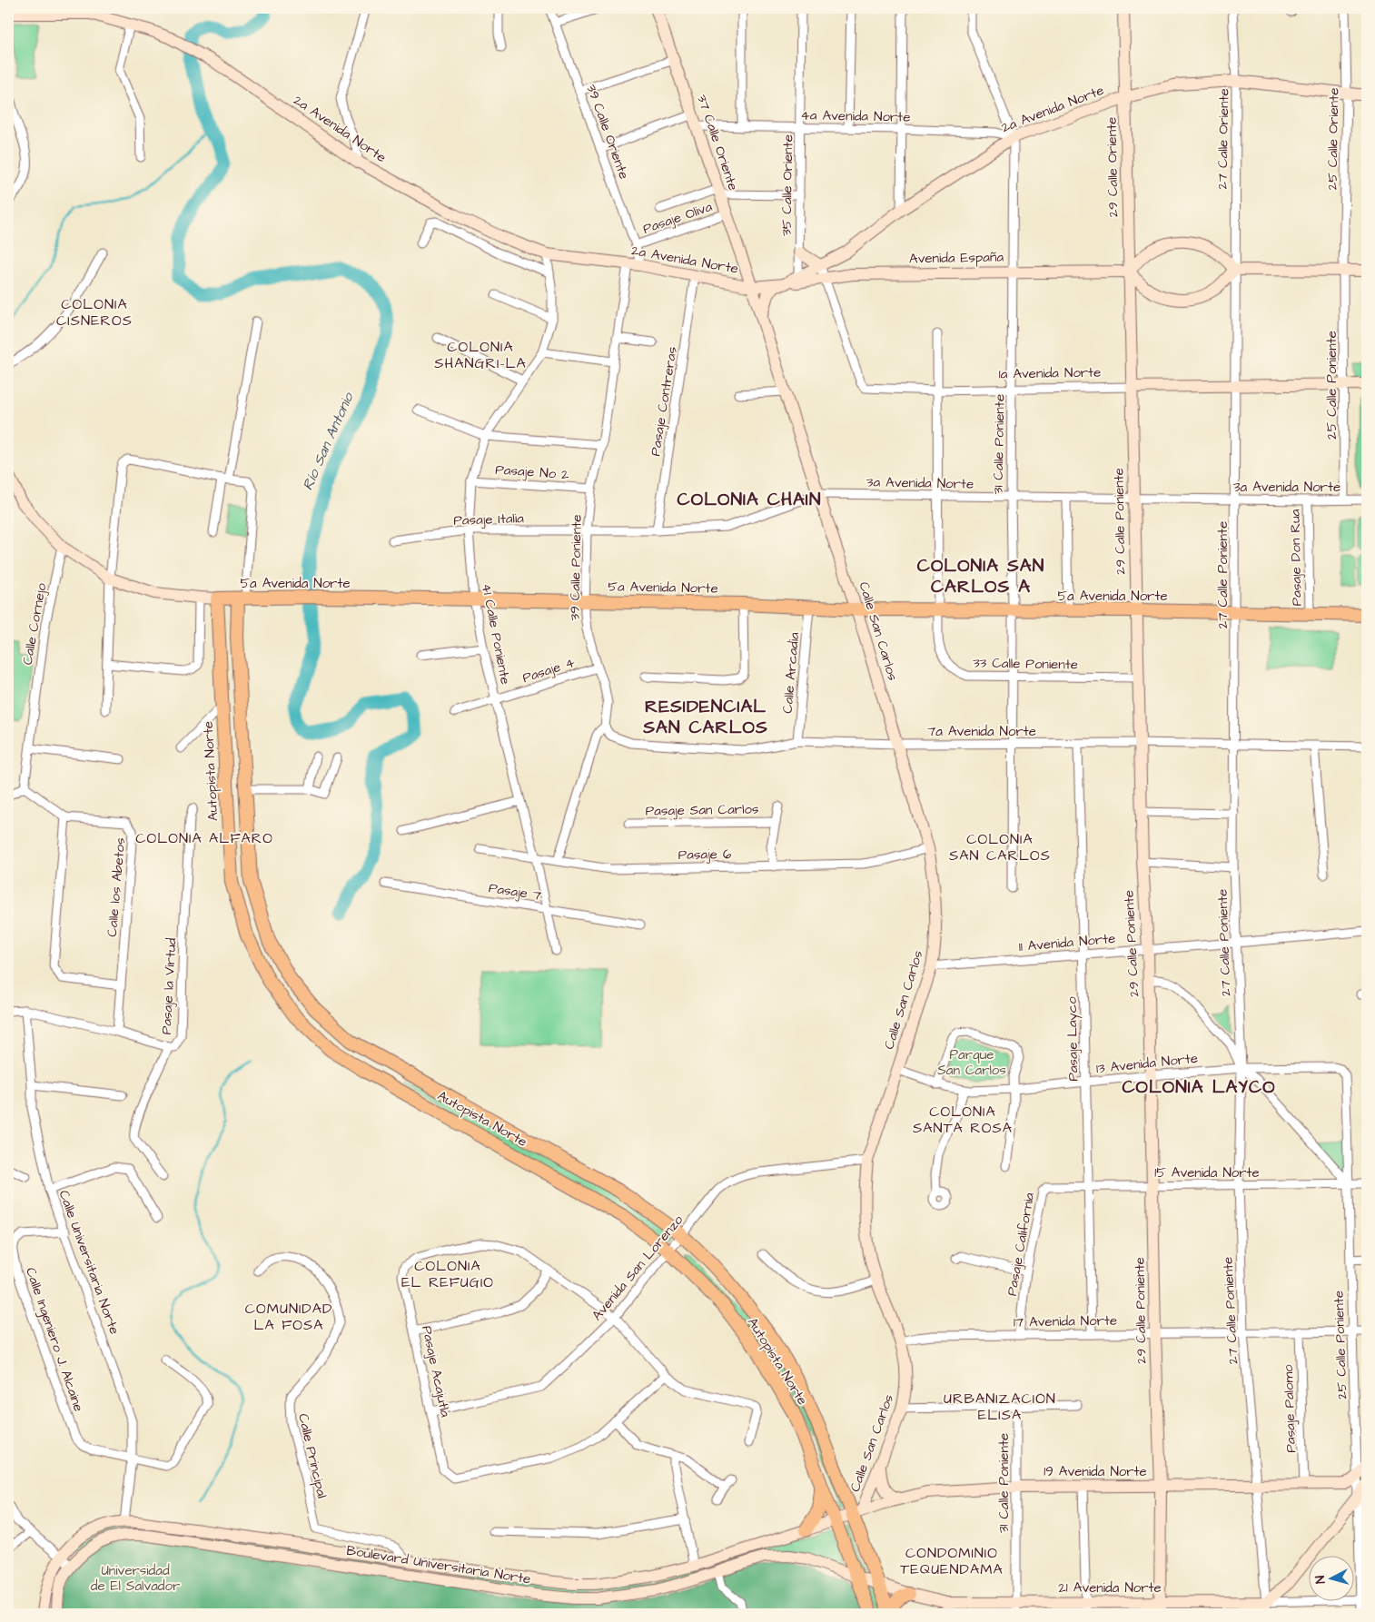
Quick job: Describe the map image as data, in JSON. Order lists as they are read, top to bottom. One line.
{"streets":{"main road":["2a Avenida Norte","37 Calle Oriente","29 Calle Oriente","Avenida España","1a Avenida Norte","29 Calle Poniente","5a Avenida Norte","Calle San Carlos","Autopista Norte","19 Avenida Norte","Boulevard Universitaria Norte","21 Avenida Norte"],"street":["4a Avenida Norte","39 Calle Oriente","27 Calle Oriente","25 Calle Oriente","35 Calle Oriente","Pasaje Oliva","25 Calle Poniente","Pasaje Contreras","31 Calle Poniente","Pasaje No 2","3a Avenida Norte","Pasaje Italia","Pasaje Don Rua","39 Calle Poniente","27 Calle Poniente","Calle Cornejo","41 Calle Poniente","33 Calle Poniente","Pasaje 4","Calle Arcadia","7a Avenida Norte","Pasaje San Carlos","Pasaje 6","Calle los Abetos","Pasaje 7","11 Avenida Norte","Pasaje la Virtud","Pasaje Layco","13 Avenida Norte","15 Avenida Norte","Pasaje California","Calle Universitaria Norte","Avenida San Lorenzo","17 Avenida Norte","Calle Ingeniero J. Alcaine","Pasaje Acajutla","Pasaje Palomo","Calle Principal"]},"crossings":[["2a Avenida Norte","4a Avenida Norte"],["2a Avenida Norte","39 Calle Oriente"],["2a Avenida Norte","27 Calle Oriente"],["2a Avenida Norte","25 Calle Oriente"],["2a Avenida Norte","37 Calle Oriente"],["2a Avenida Norte","29 Calle Oriente"],["2a Avenida Norte","35 Calle Oriente"],["2a Avenida Norte","Avenida España"],["2a Avenida Norte","1a Avenida Norte"],["2a Avenida Norte","Pasaje Contreras"],["2a Avenida Norte","31 Calle Poniente"],["2a Avenida Norte","39 Calle Poniente"],["2a Avenida Norte","Calle San Carlos"],["2a Avenida Norte","41 Calle Poniente"],["4a Avenida Norte","37 Calle Oriente"],["4a Avenida Norte","35 Calle Oriente"],["4a Avenida Norte","31 Calle Poniente"],["39 Calle Oriente","Pasaje Oliva"],["27 Calle Oriente","27 Calle Poniente"],["25 Calle Oriente","25 Calle Poniente"],["37 Calle Oriente","Pasaje Oliva"],["37 Calle Oriente","Calle San Carlos"],["29 Calle Oriente","Avenida España"],["29 Calle Oriente","29 Calle Poniente"],["35 Calle Oriente","Avenida España"],["Avenida España","1a Avenida Norte"],["Avenida España","31 Calle Poniente"],["Avenida España","29 Calle Poniente"],["1a Avenida Norte","25 Calle Poniente"],["1a Avenida Norte","31 Calle Poniente"],["1a Avenida Norte","29 Calle Poniente"],["1a Avenida Norte","27 Calle Poniente"],["1a Avenida Norte","33 Calle Poniente"],["25 Calle Poniente","3a Avenida Norte"],["25 Calle Poniente","13 Avenida Norte"],["25 Calle Poniente","15 Avenida Norte"],["25 Calle Poniente","17 Avenida Norte"],["25 Calle Poniente","19 Avenida Norte"],["25 Calle Poniente","21 Avenida Norte"],["Pasaje Contreras","3a Avenida Norte"],["31 Calle Poniente","3a Avenida Norte"],["31 Calle Poniente","5a Avenida Norte"],["31 Calle Poniente","33 Calle Poniente"],["31 Calle Poniente","7a Avenida Norte"],["31 Calle Poniente","19 Avenida Norte"],["31 Calle Poniente","21 Avenida Norte"],["Pasaje No 2","39 Calle Poniente"],["Pasaje No 2","41 Calle Poniente"],["3a Avenida Norte","Pasaje Italia"],["3a Avenida Norte","29 Calle Poniente"],["3a Avenida Norte","Pasaje Don Rua"],["3a Avenida Norte","39 Calle Poniente"],["3a Avenida Norte","27 Calle Poniente"],["3a Avenida Norte","Calle San Carlos"],["3a Avenida Norte","33 Calle Poniente"],["Pasaje Italia","39 Calle Poniente"],["Pasaje Italia","41 Calle Poniente"],["29 Calle Poniente","5a Avenida Norte"],["29 Calle Poniente","33 Calle Poniente"],["29 Calle Poniente","7a Avenida Norte"],["29 Calle Poniente","11 Avenida Norte"],["29 Calle Poniente","13 Avenida Norte"],["29 Calle Poniente","15 Avenida Norte"],["29 Calle Poniente","17 Avenida Norte"],["29 Calle Poniente","19 Avenida Norte"],["29 Calle Poniente","21 Avenida Norte"],["Pasaje Don Rua","5a Avenida Norte"],["39 Calle Poniente","5a Avenida Norte"],["39 Calle Poniente","Pasaje 4"],["39 Calle Poniente","7a Avenida Norte"],["39 Calle Poniente","Pasaje 6"],["27 Calle Poniente","5a Avenida Norte"],["27 Calle Poniente","7a Avenida Norte"],["27 Calle Poniente","11 Avenida Norte"],["27 Calle Poniente","13 Avenida Norte"],["27 Calle Poniente","15 Avenida Norte"],["27 Calle Poniente","17 Avenida Norte"],["27 Calle Poniente","19 Avenida Norte"],["27 Calle Poniente","21 Avenida Norte"],["5a Avenida Norte","Calle Cornejo"],["5a Avenida Norte","Calle San Carlos"],["5a Avenida Norte","41 Calle Poniente"],["5a Avenida Norte","33 Calle Poniente"],["5a Avenida Norte","Calle Arcadia"],["5a Avenida Norte","Autopista Norte"],["Calle San Carlos","7a Avenida Norte"],["Calle San Carlos","Autopista Norte"],["Calle San Carlos","Pasaje 6"],["Calle San Carlos","11 Avenida Norte"],["Calle San Carlos","13 Avenida Norte"],["Calle San Carlos","Avenida San Lorenzo"],["Calle San Carlos","17 Avenida Norte"],["Calle San Carlos","19 Avenida Norte"],["41 Calle Poniente","Pasaje 4"],["41 Calle Poniente","Pasaje 6"],["41 Calle Poniente","Pasaje 7"],["Calle Arcadia","7a Avenida Norte"],["7a Avenida Norte","Pasaje Layco"],["Autopista Norte","Avenida San Lorenzo"],["Autopista Norte","19 Avenida Norte"],["Autopista Norte","Boulevard Universitaria Norte"],["Autopista Norte","21 Avenida Norte"],["Pasaje San Carlos","Pasaje 6"],["Calle los Abetos","Pasaje la Virtud"],["11 Avenida Norte","Pasaje Layco"],["Pasaje la Virtud","Calle Universitaria Norte"],["Pasaje Layco","13 Avenida Norte"],["Pasaje Layco","15 Avenida Norte"],["Pasaje Layco","17 Avenida Norte"],["15 Avenida Norte","Pasaje California"],["Pasaje California","17 Avenida Norte"],["Calle Universitaria Norte","Calle Ingeniero J. Alcaine"],["Calle Universitaria Norte","Boulevard Universitaria Norte"],["Avenida San Lorenzo","Pasaje Acajutla"],["17 Avenida Norte","Pasaje Palomo"],["Pasaje Palomo","19 Avenida Norte"],["Calle Principal","Boulevard Universitaria Norte"],["19 Avenida Norte","Boulevard Universitaria Norte"],["Boulevard Universitaria Norte","21 Avenida Norte"]],"districts":["COLONIA CISNEROS","COLONIA SHANGRI-LA","COLONIA CHAIN","COLONIA SAN CARLOS A","RESIDENCIAL SAN CARLOS","COLONIA ALFARO","COLONIA SAN CARLOS","COLONIA LAYCO","COLONIA SANTA ROSA","COLONIA EL REFUGIO","COMUNIDAD LA FOSA","URBANIZACIÓN ELISA","CONDOMINIO TEQUENDAMA"],"water":["Río San Antonio"],"parks":["Parque San Carlos","Universidad de El Salvador"],"north":"left"}
